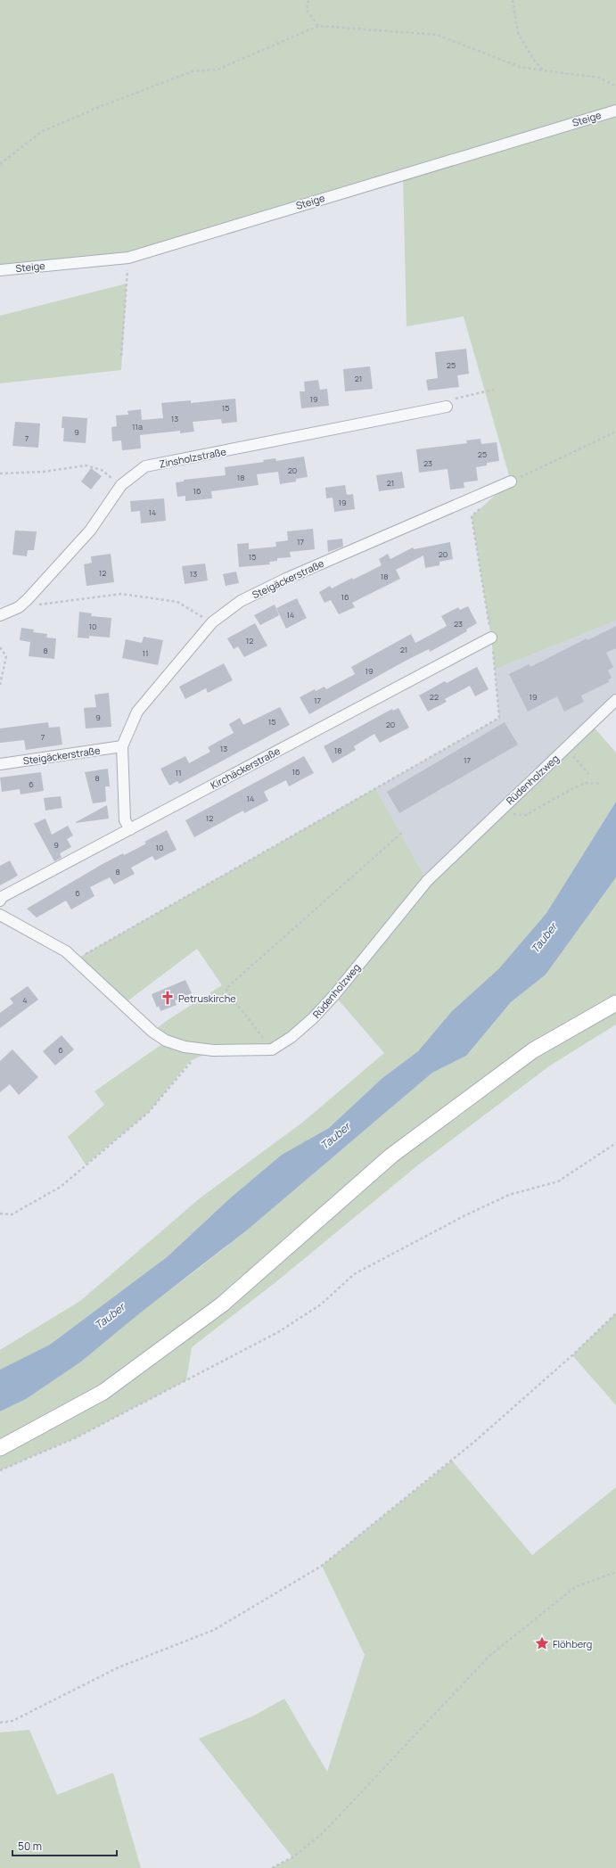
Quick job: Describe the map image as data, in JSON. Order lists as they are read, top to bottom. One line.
{"streets":{"street":["Steige","Zinsholzstraße","Steigäckerstraße","Kirchäckerstraße","Rüdenholzweg"]},"crossings":[["Steigäckerstraße","Kirchäckerstraße"]],"water":["Tauber"],"places":{"church":["Petruskirche"],"place":["Flöhberg"]},"house_numbers":["25","21","19","15","13","11a","9","7","25","23","20","18","21","16","19","14","17","20","15","12","13","18","16","14","23","10","12","21","8","11","19","22","19","17","9","15","20","7","13","18","17","16","11","8","6","14","12","9","10","8","6","4","6"],"scale_bar":"50 m"}
